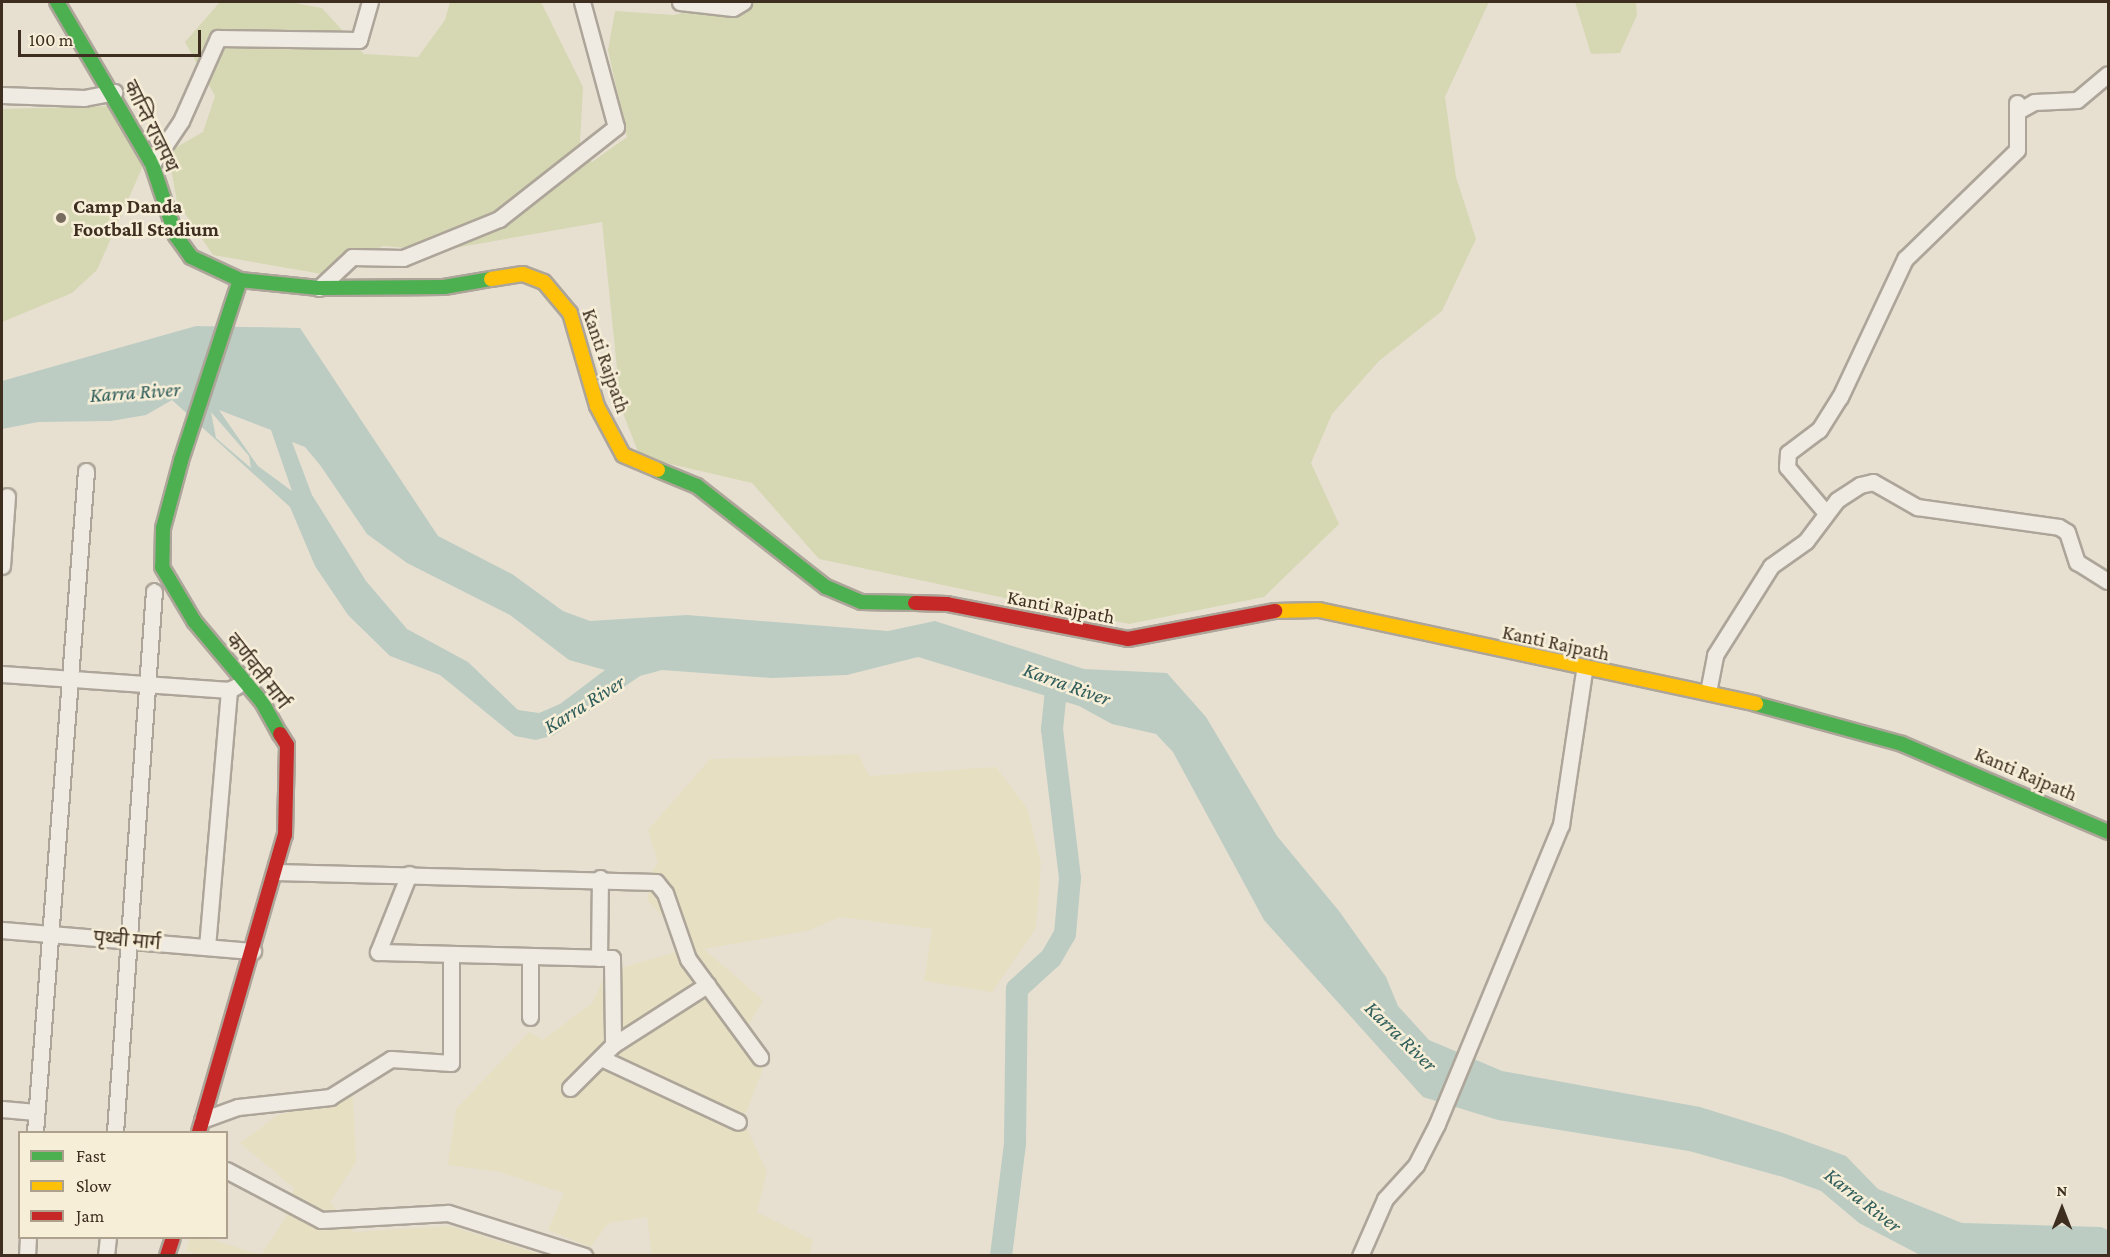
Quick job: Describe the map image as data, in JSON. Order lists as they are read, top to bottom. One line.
{"streets":{"main road":["कान्ति राजपथ","Kanti Rajpath","कर्णवती मार्ग"],"street":["पृथ्वी मार्ग"]},"crossings":[["कान्ति राजपथ","Kanti Rajpath"],["कान्ति राजपथ","कर्णवती मार्ग"],["Kanti Rajpath","कर्णवती मार्ग"],["कर्णवती मार्ग","पृथ्वी मार्ग"]],"water":["Karra River"],"places":["Camp Danda Football Stadium"],"legend":["Fast","Slow","Jam"],"scale_bar":"100 m","north":"top"}
